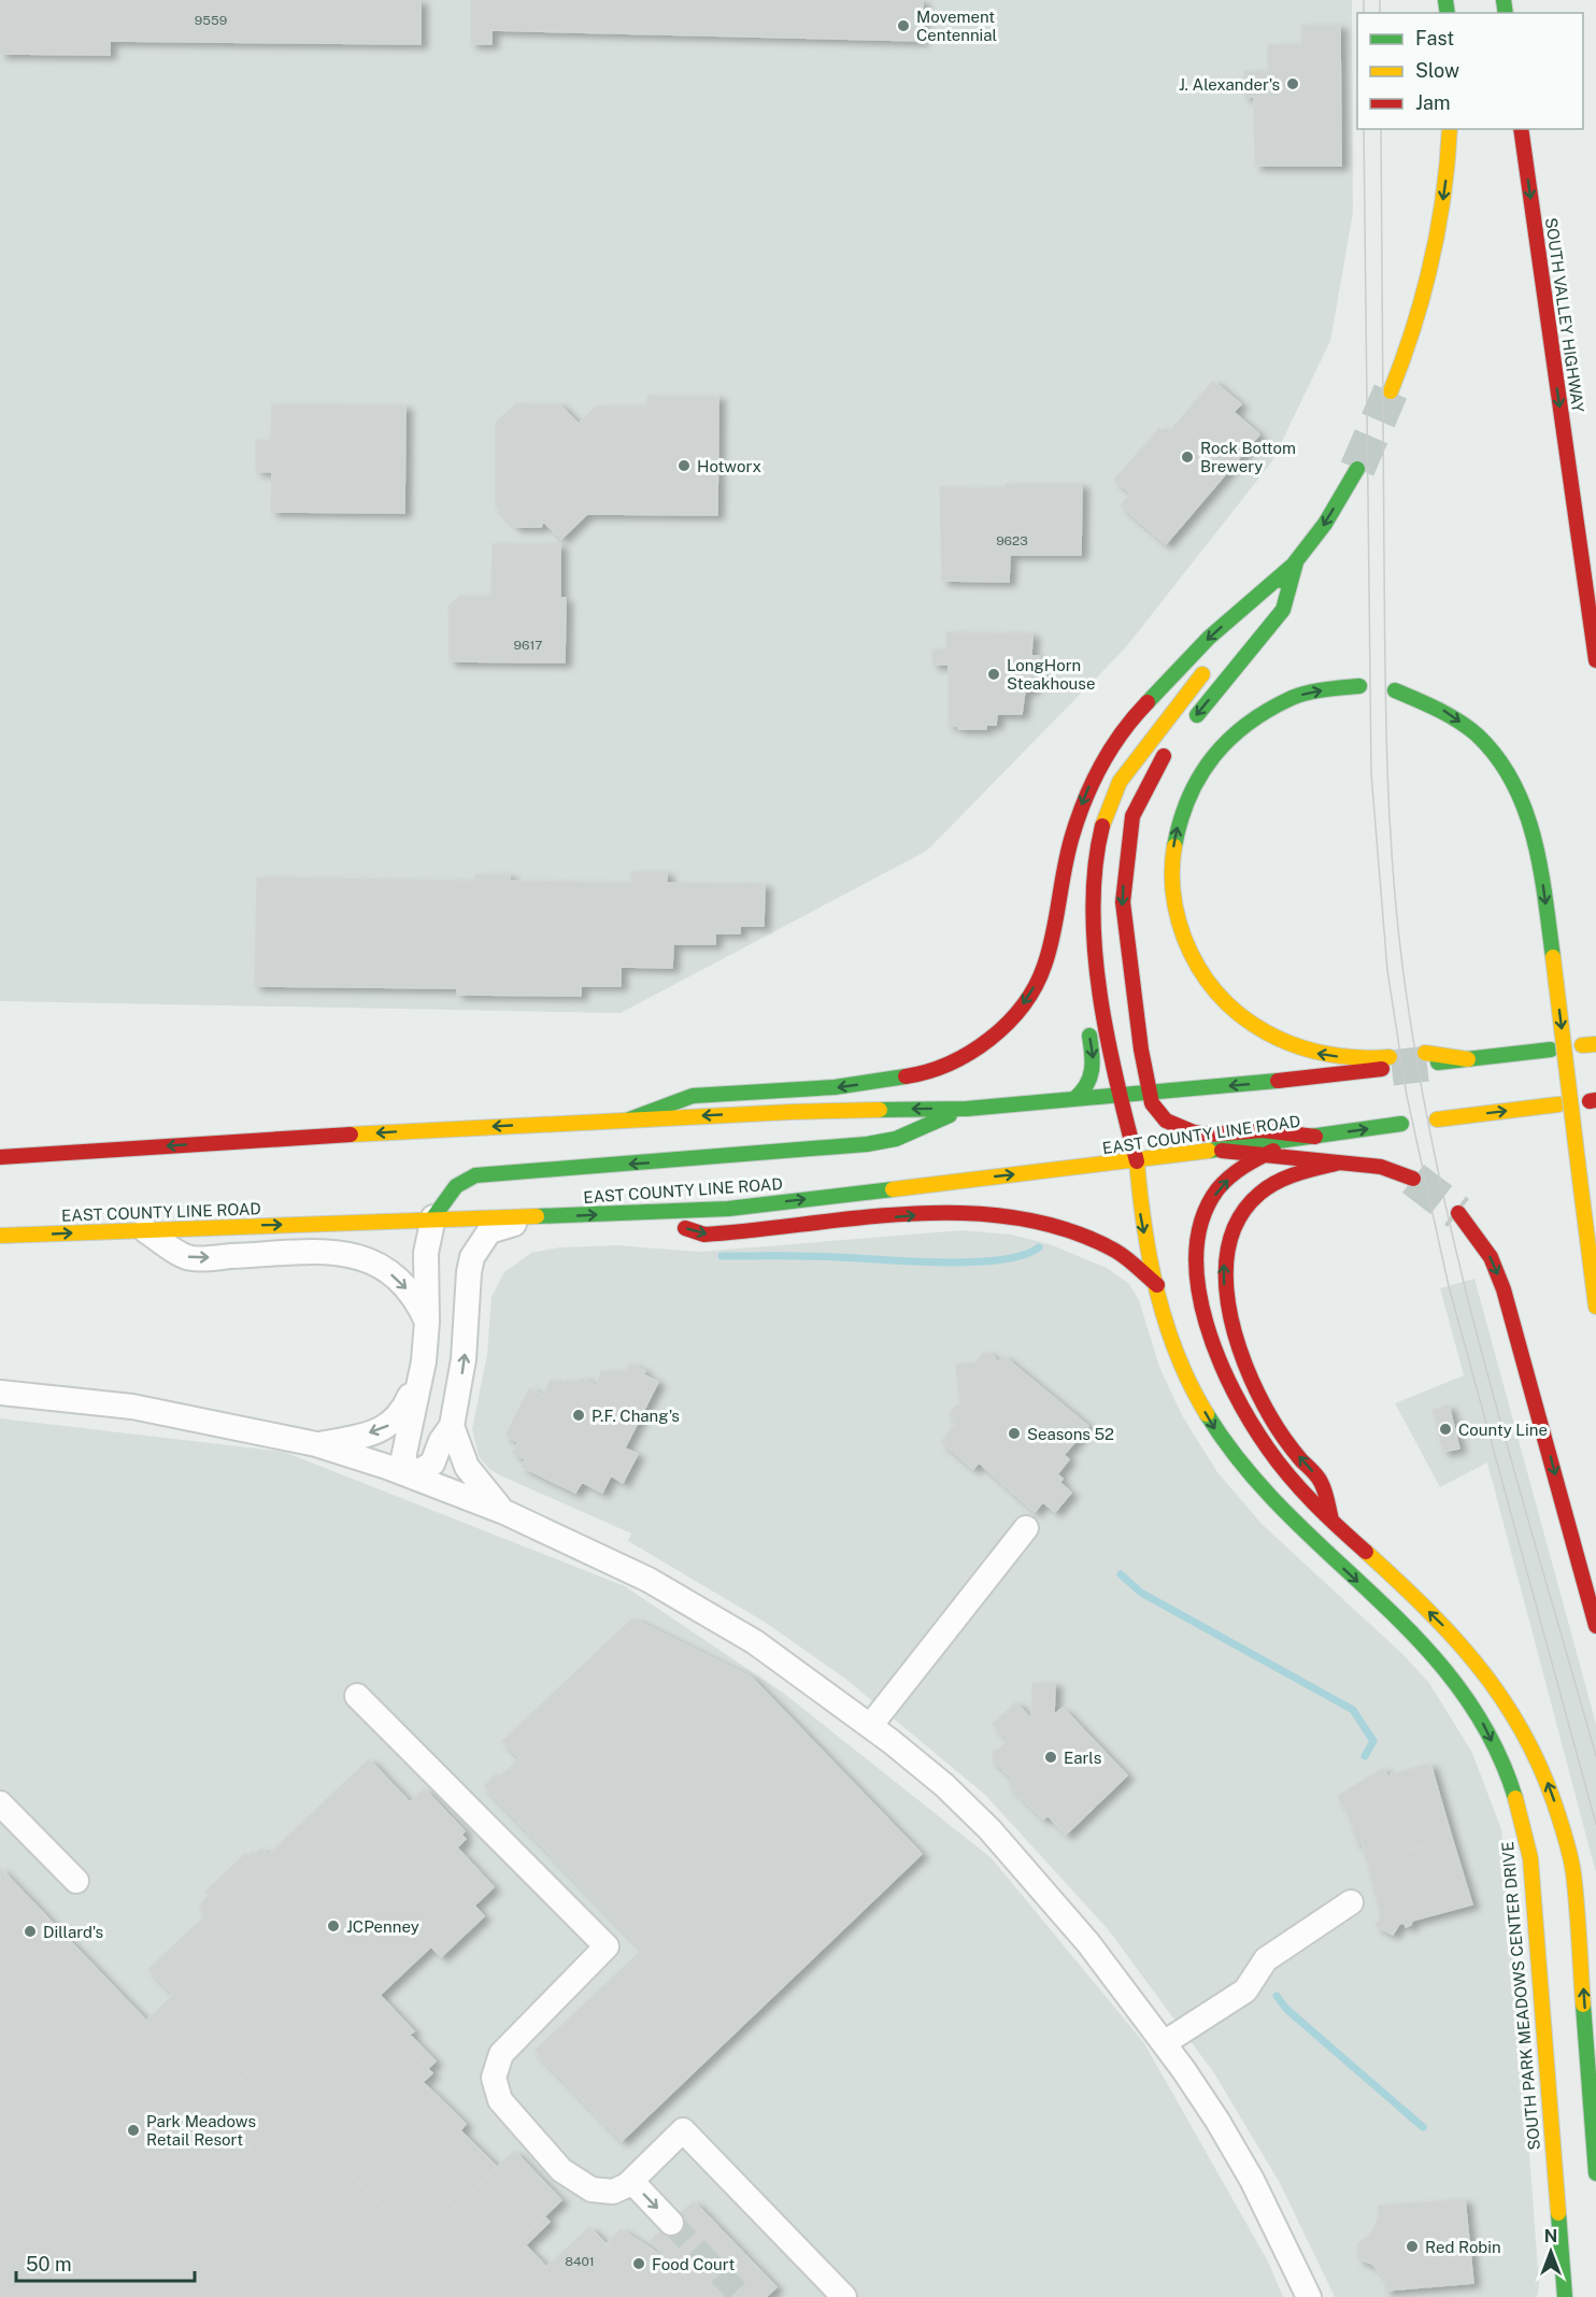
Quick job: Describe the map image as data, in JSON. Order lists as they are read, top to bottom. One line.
{"streets":{"main road":["SOUTH VALLEY HIGHWAY","EAST COUNTY LINE ROAD","SOUTH PARK MEADOWS CENTER DRIVE"]},"crossings":[["EAST COUNTY LINE ROAD","SOUTH PARK MEADOWS CENTER DRIVE"]],"places":["Movement Centennial","J. Alexander's","Rock Bottom Brewery","Hotworx","LongHorn Steakhouse","P.F. Chang's","County Line","Seasons 52","Earls","JCPenney","Dillard's","Park Meadows Retail Resort","Red Robin","Food Court"],"house_numbers":["9559","9623","9617","8401"],"legend":["Fast","Slow","Jam"],"scale_bar":"50 m","north":"top"}
